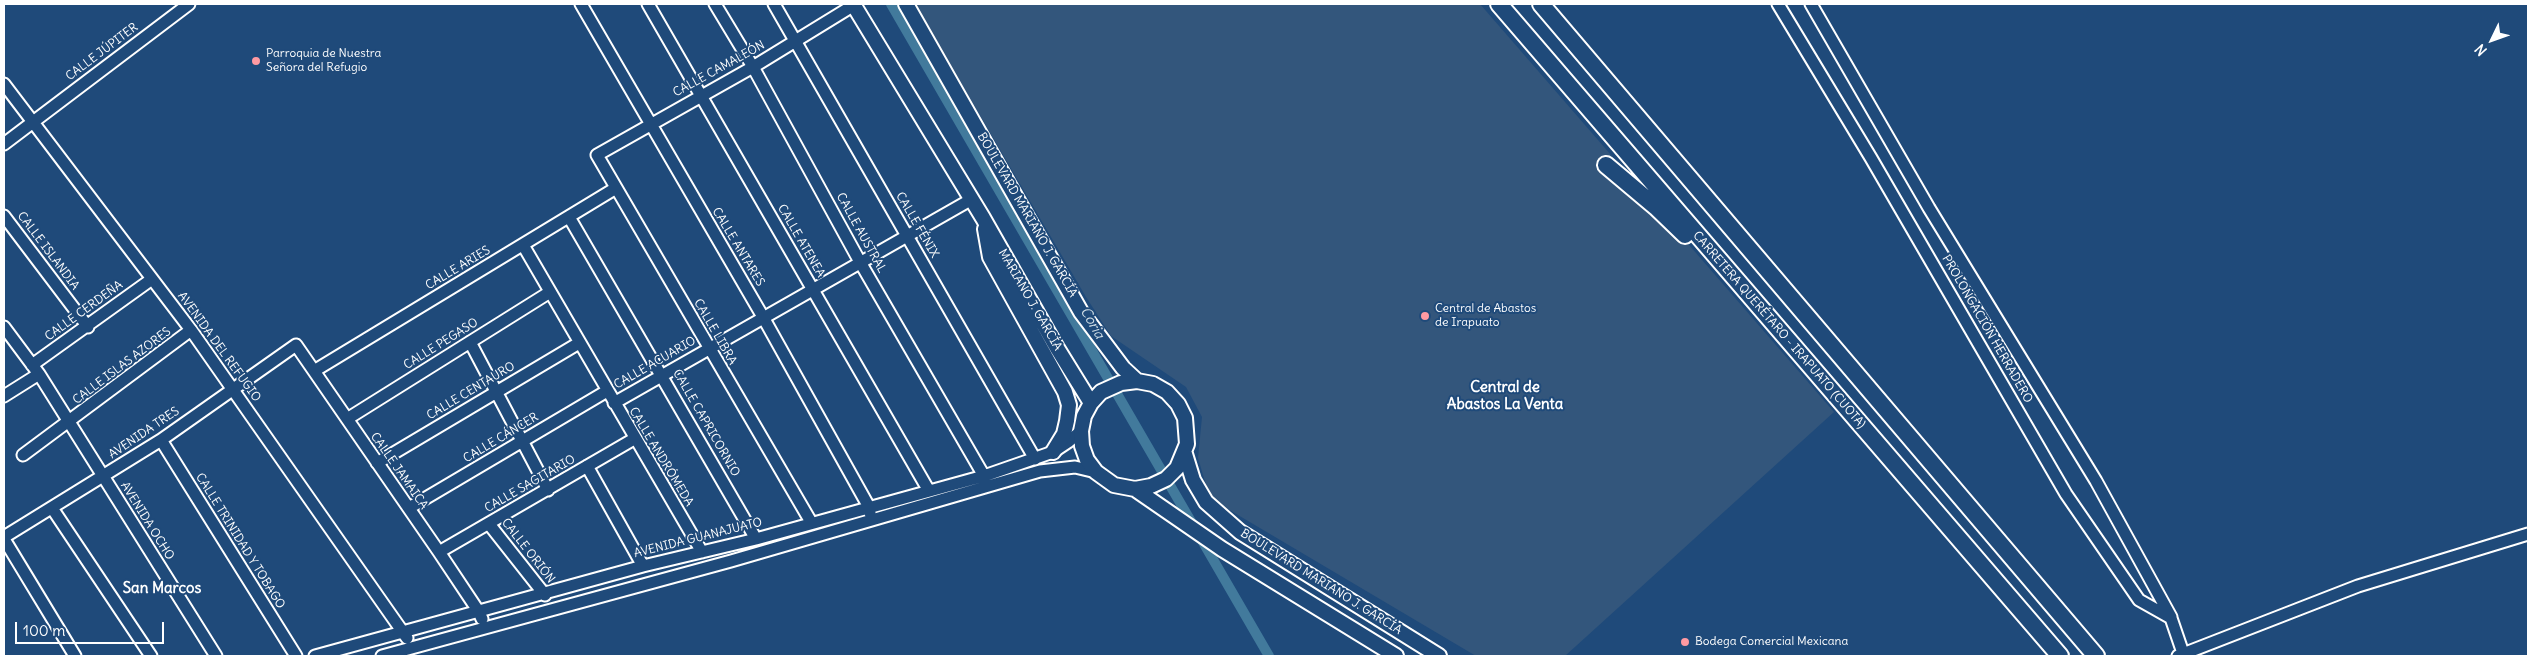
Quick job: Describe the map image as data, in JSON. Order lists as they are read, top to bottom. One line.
{"streets":{"highway":["CARRETERA QUERÉTARO - IRAPUATO (CUOTA)"],"main road":["BOULEVARD MARIANO J. GARCÍA","MARIANO J. GARCÍA"],"street":["CALLE JÚPITER","CALLE CAMALEÓN","CALLE FÉNIX","CALLE AUSTRAL","CALLE ATENEA","CALLE ANTARES","CALLE ISLANDIA","CALLE ARIES","CALLE CERDEÑA","PROLONGACIÓN HERRADERO","CALLE LIBRA","CALLE PEGASO","AVENIDA DEL REFUGIO","CALLE ACUARIO","CALLE ISLAS AZORES","CALLE CENTAURO","CALLE CAPRICORNIO","AVENIDA TRES","CALLE CÁNCER","CALLE ANDRÓMEDA","CALLE JAMAICA","CALLE SAGITARIO","AVENIDA OCHO","AVENIDA GUANAJUATO","CALLE TRINIDAD Y TOBAGO","CALLE ORIÓN"]},"crossings":[["CALLE JÚPITER","AVENIDA DEL REFUGIO"],["CALLE CAMALEÓN","CALLE FÉNIX"],["CALLE CAMALEÓN","CALLE AUSTRAL"],["CALLE CAMALEÓN","CALLE ATENEA"],["CALLE CAMALEÓN","CALLE ANTARES"],["CALLE CAMALEÓN","MARIANO J. GARCÍA"],["CALLE CAMALEÓN","CALLE LIBRA"],["BOULEVARD MARIANO J. GARCÍA","MARIANO J. GARCÍA"],["BOULEVARD MARIANO J. GARCÍA","AVENIDA GUANAJUATO"],["CALLE FÉNIX","CALLE ACUARIO"],["CALLE FÉNIX","AVENIDA GUANAJUATO"],["CALLE AUSTRAL","CALLE ACUARIO"],["CALLE AUSTRAL","AVENIDA GUANAJUATO"],["CALLE ATENEA","CALLE ACUARIO"],["CALLE ATENEA","AVENIDA GUANAJUATO"],["CALLE ANTARES","CALLE ACUARIO"],["CALLE ANTARES","AVENIDA GUANAJUATO"],["CALLE ISLANDIA","CALLE CERDEÑA"],["CALLE ARIES","CALLE LIBRA"],["CALLE ARIES","CALLE CAPRICORNIO"],["CALLE ARIES","CALLE ANDRÓMEDA"],["CALLE ARIES","CALLE JAMAICA"],["MARIANO J. GARCÍA","CALLE ACUARIO"],["MARIANO J. GARCÍA","AVENIDA GUANAJUATO"],["CALLE CERDEÑA","AVENIDA DEL REFUGIO"],["CALLE LIBRA","CALLE ACUARIO"],["CALLE LIBRA","AVENIDA GUANAJUATO"],["CALLE PEGASO","CALLE ANDRÓMEDA"],["CALLE PEGASO","CALLE JAMAICA"],["AVENIDA DEL REFUGIO","CALLE ISLAS AZORES"],["AVENIDA DEL REFUGIO","AVENIDA TRES"],["AVENIDA DEL REFUGIO","AVENIDA GUANAJUATO"],["CALLE ACUARIO","CALLE CAPRICORNIO"],["CALLE ACUARIO","CALLE ANDRÓMEDA"],["CALLE CENTAURO","CALLE ANDRÓMEDA"],["CALLE CENTAURO","CALLE JAMAICA"],["CALLE CAPRICORNIO","AVENIDA GUANAJUATO"],["AVENIDA TRES","CALLE JAMAICA"],["AVENIDA TRES","AVENIDA OCHO"],["AVENIDA TRES","CALLE TRINIDAD Y TOBAGO"],["CALLE CÁNCER","CALLE ANDRÓMEDA"],["CALLE CÁNCER","CALLE JAMAICA"],["CALLE ANDRÓMEDA","CALLE SAGITARIO"],["CALLE ANDRÓMEDA","AVENIDA GUANAJUATO"],["CALLE JAMAICA","CALLE SAGITARIO"],["CALLE JAMAICA","AVENIDA GUANAJUATO"],["CALLE SAGITARIO","CALLE ORIÓN"],["AVENIDA GUANAJUATO","CALLE ORIÓN"]],"districts":["Central de Abastos La Venta","San Marcos"],"water":["Coria"],"places":["Parroquia de Nuestra Señora del Refugio","Central de Abastos de Irapuato","Bodega Comercial Mexicana"],"scale_bar":"100 m","north":"bottom left"}
